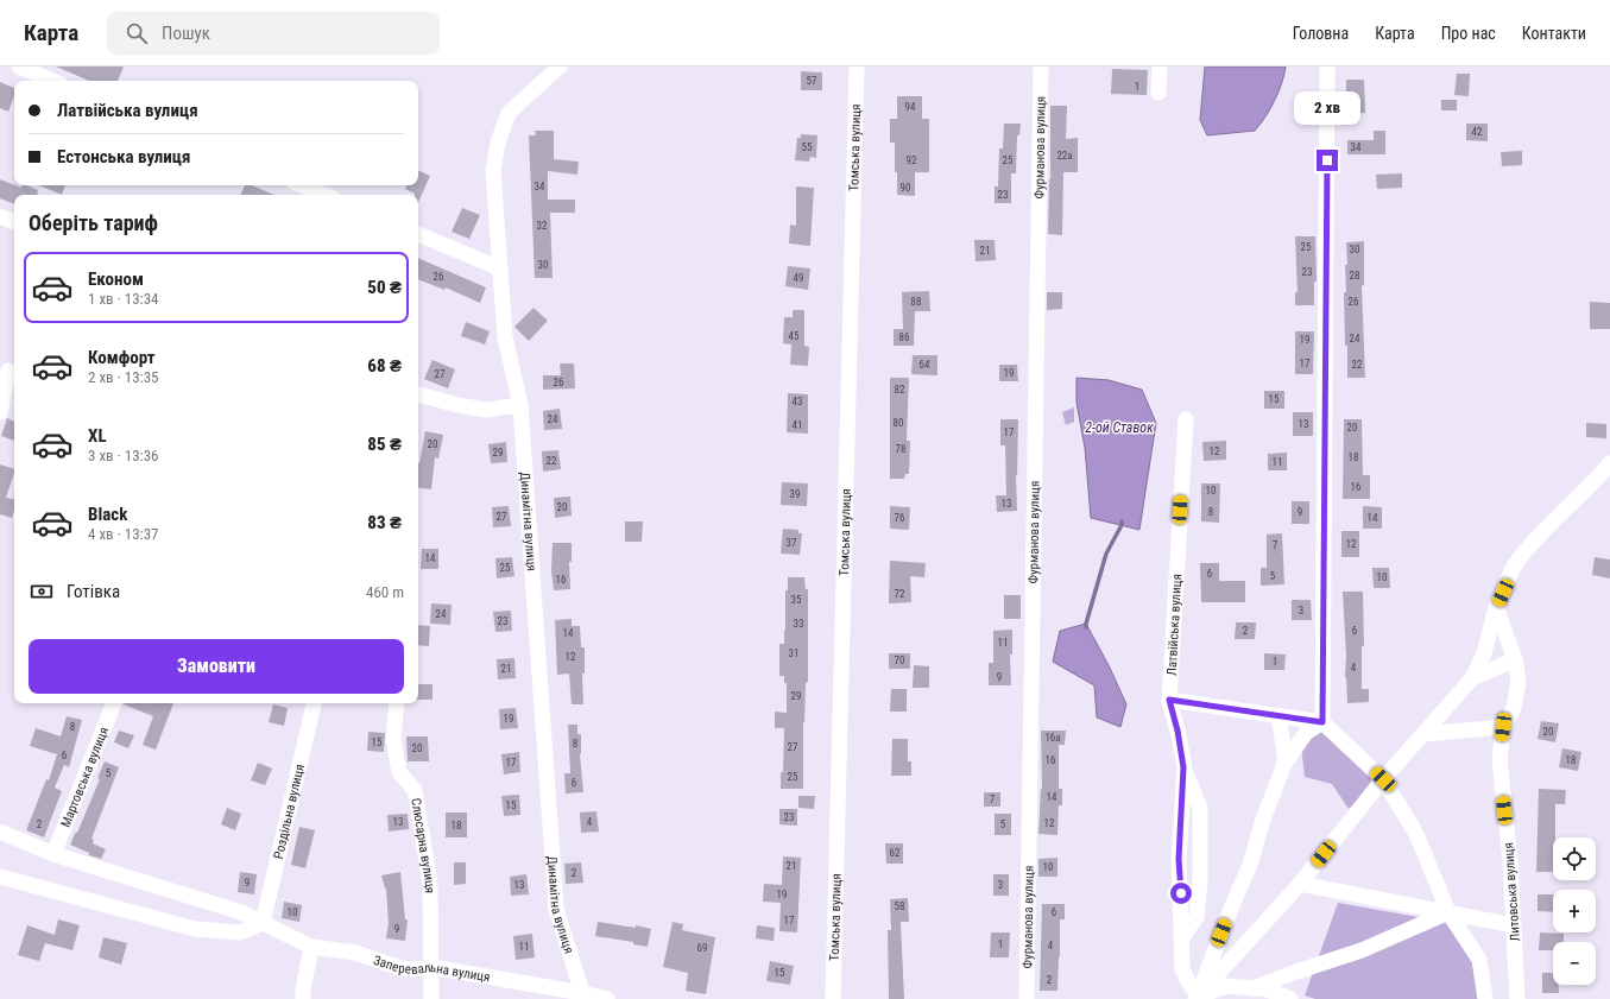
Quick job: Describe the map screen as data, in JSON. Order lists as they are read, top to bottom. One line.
{"streets":{"street":["Томська вулиця","Фурманова вулиця","Динамітна вулиця","Латвiйська вулиця","Мартовська вулиця","Роздільна вулиця","Слюсарна вулиця","Литовська вулиця","Заперевальна вулиця"]},"crossings":[["Динамітна вулиця","Заперевальна вулиця"],["Мартовська вулиця","Заперевальна вулиця"],["Роздільна вулиця","Заперевальна вулиця"],["Слюсарна вулиця","Заперевальна вулиця"]],"water":["2-ой Ставок"],"house_numbers":["57","1","94","42","55","34","22а","92","25","34","90","23","32","25","30","21","30","23","28","26","49","88","26","45","86","24","19","17","64","22","19","27","26","82","15","43","24","80","13","41","20","17","20","78","12","29","18","22","11","16","10","39","13","20","8","9","27","76","14","37","12","7","14","25","6","5","10","16","72","35","3","24","23","33","2","6","14","11","31","12","70","1","4","21","9","29","19","8","20","16а","15","8","27","20","6","16","18","17","5","25","6","14","7","15","23","13","4","12","2","5","18","62","21","10","2","9","13","3","19","58","10","6","17","9","1","4","11","69","15","2"],"page":{"header":"Карта","search":"Пошук","nav":["Головна","Карта","Про нас","Контакти"],"banner":["Латвiйська вулиця","Естонська вулиця"],"bubble":"2 хв","heading":"Оберіть тариф","list":[{"name":"Економ","note":"1 хв · 13:34","value":"50 ₴"},{"name":"Комфорт","note":"2 хв · 13:35","value":"68 ₴"},{"name":"XL","note":"3 хв · 13:36","value":"85 ₴"},{"name":"Black","note":"4 хв · 13:37","value":"83 ₴"}],"pay":["Готівка","460 m"],"buttons":"Замовити","map_buttons":["+","−"]}}
